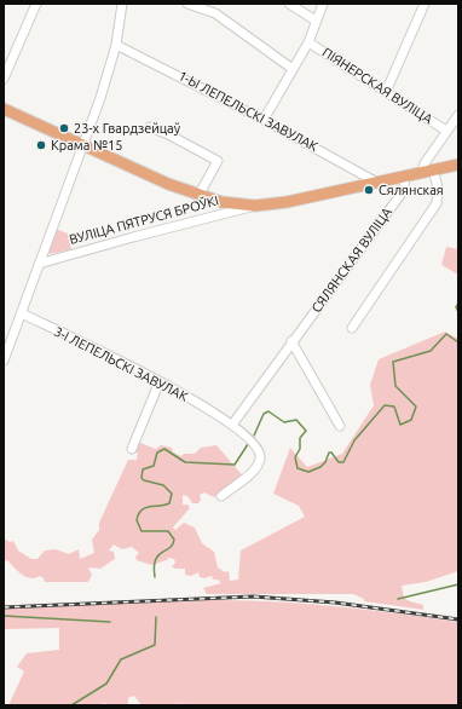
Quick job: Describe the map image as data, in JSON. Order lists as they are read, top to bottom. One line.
{"streets":{"main road":["ВУЛІЦА ПЯТРУСЯ БРОЎКІ"],"street":["ПІЯНЕРСКАЯ ВУЛІЦА","1-Ы ЛЕПЕЛЬСКІ ЗАВУЛАК","СЯЛЯНСКАЯ ВУЛІЦА","3-І ЛЕПЕЛЬСКІ ЗАВУЛАК"]},"crossings":[["1-Ы ЛЕПЕЛЬСКІ ЗАВУЛАК","ВУЛІЦА ПЯТРУСЯ БРОЎКІ"],["ВУЛІЦА ПЯТРУСЯ БРОЎКІ","СЯЛЯНСКАЯ ВУЛІЦА"],["СЯЛЯНСКАЯ ВУЛІЦА","3-І ЛЕПЕЛЬСКІ ЗАВУЛАК"]],"places":["23-х Гвардзейцаў","Крама №15","Сялянская"]}
